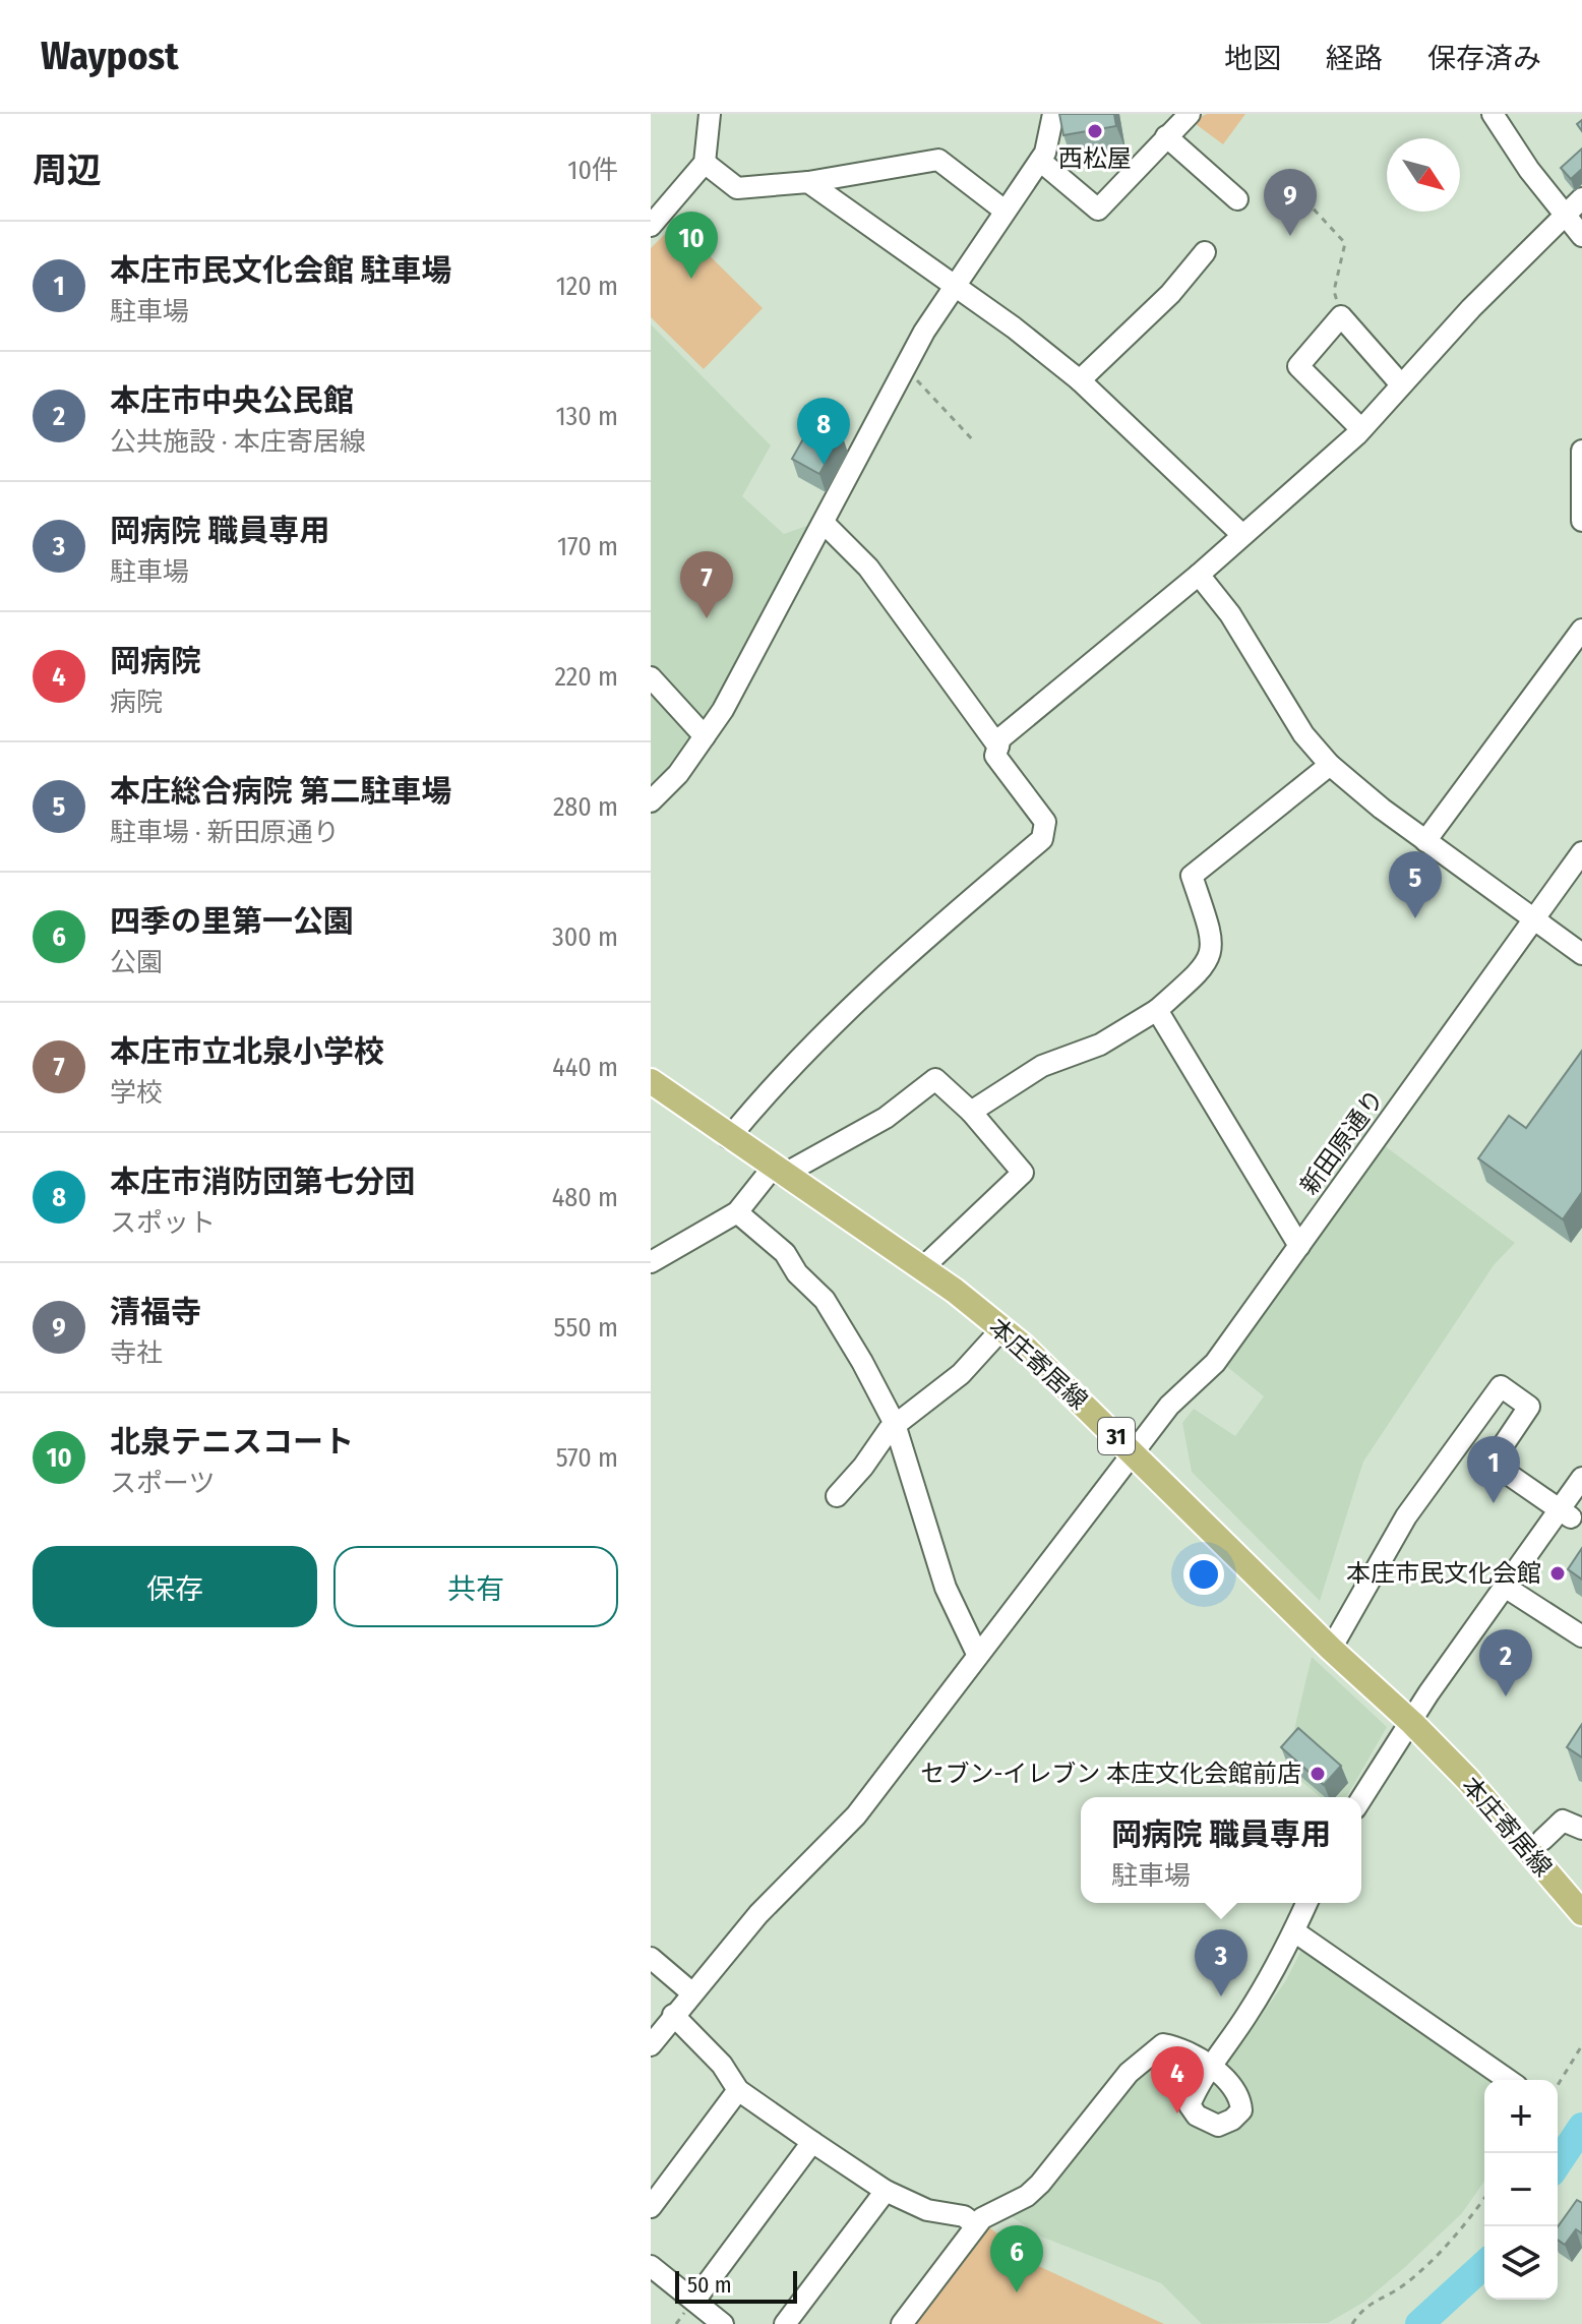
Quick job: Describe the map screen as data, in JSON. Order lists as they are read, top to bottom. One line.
{"streets":{"main road":["本庄寄居線","31"],"street":["新田原通り"]},"crossings":[["新田原通り","本庄寄居線"]],"places":["西松屋","本庄市民文化会館","セブン-イレブン 本庄文化会館前店"],"scale_bar":"50 m","north":"bottom right","page":{"header":"Waypost","nav":["地図","経路","保存済み"],"heading":["周辺","10件"],"pins":["9","10","8","7","5","1","2","3","4","6"],"list":[{"mark":"1","name":"本庄市民文化会館 駐車場","note":"駐車場","value":"120 m"},{"mark":"2","name":"本庄市中央公民館","note":"公共施設 · 本庄寄居線","value":"130 m"},{"mark":"3","name":"岡病院 職員専用","note":"駐車場","value":"170 m"},{"mark":"4","name":"岡病院","note":"病院","value":"220 m"},{"mark":"5","name":"本庄総合病院 第二駐車場","note":"駐車場 · 新田原通り","value":"280 m"},{"mark":"6","name":"四季の里第一公園","note":"公園","value":"300 m"},{"mark":"7","name":"本庄市立北泉小学校","note":"学校","value":"440 m"},{"mark":"8","name":"本庄市消防団第七分団","note":"スポット","value":"480 m"},{"mark":"9","name":"清福寺","note":"寺社","value":"550 m"},{"mark":"10","name":"北泉テニスコート","note":"スポーツ","value":"570 m"}],"buttons":["保存","共有"],"popup":["岡病院 職員専用","駐車場"],"map_buttons":["+","−"],"scale":"50 m"}}
